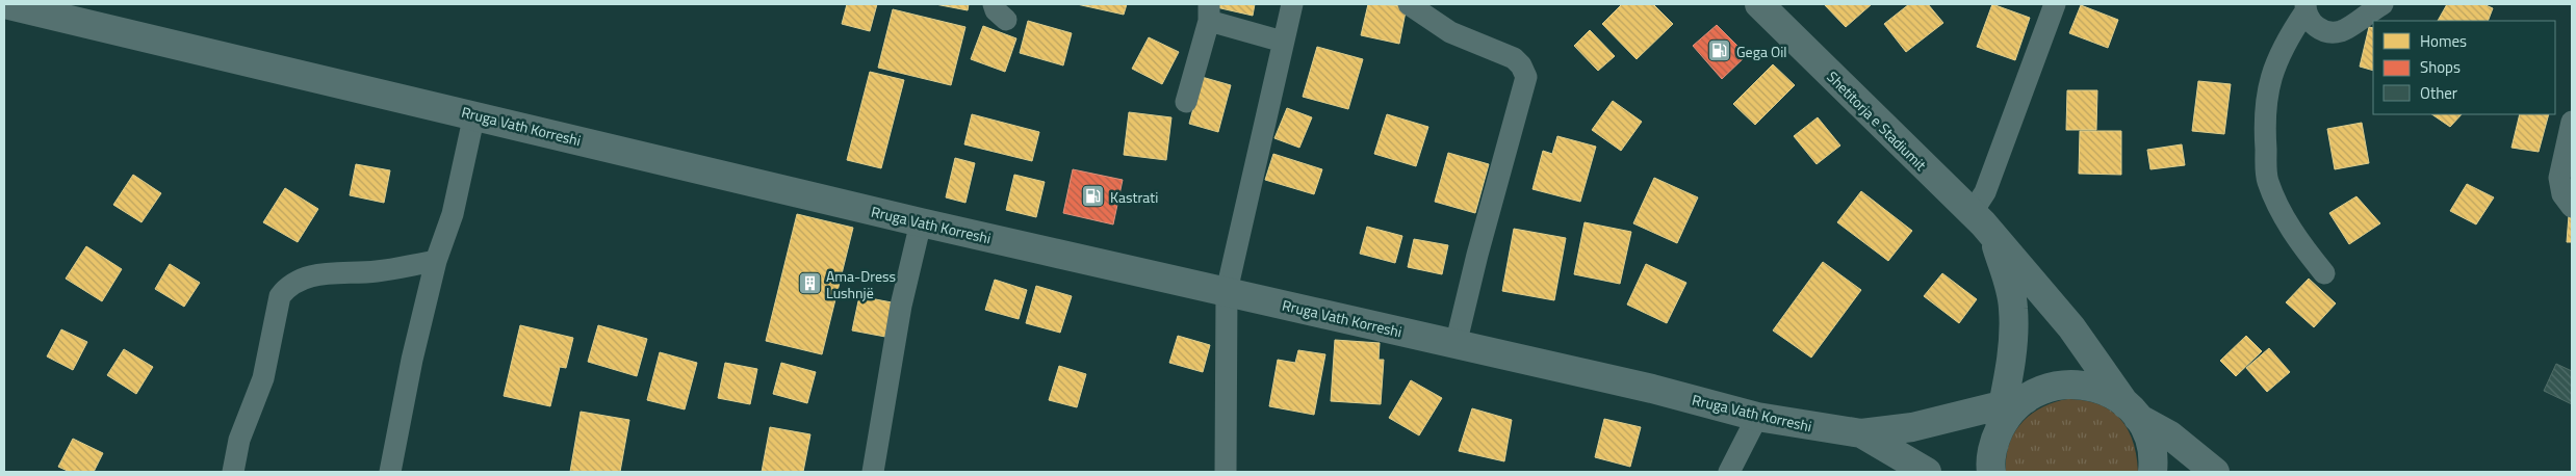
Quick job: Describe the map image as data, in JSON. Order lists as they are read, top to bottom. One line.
{"streets":{"main road":["Shetitorja e Stadiumit","Rruga Vath Korreshi"]},"crossings":[["Shetitorja e Stadiumit","Rruga Vath Korreshi"]],"places":{"fuel station":["Gega Oil","Kastrati"],"building":["Ama-Dress Lushnjë"]},"legend":["Homes","Shops","Other"]}
